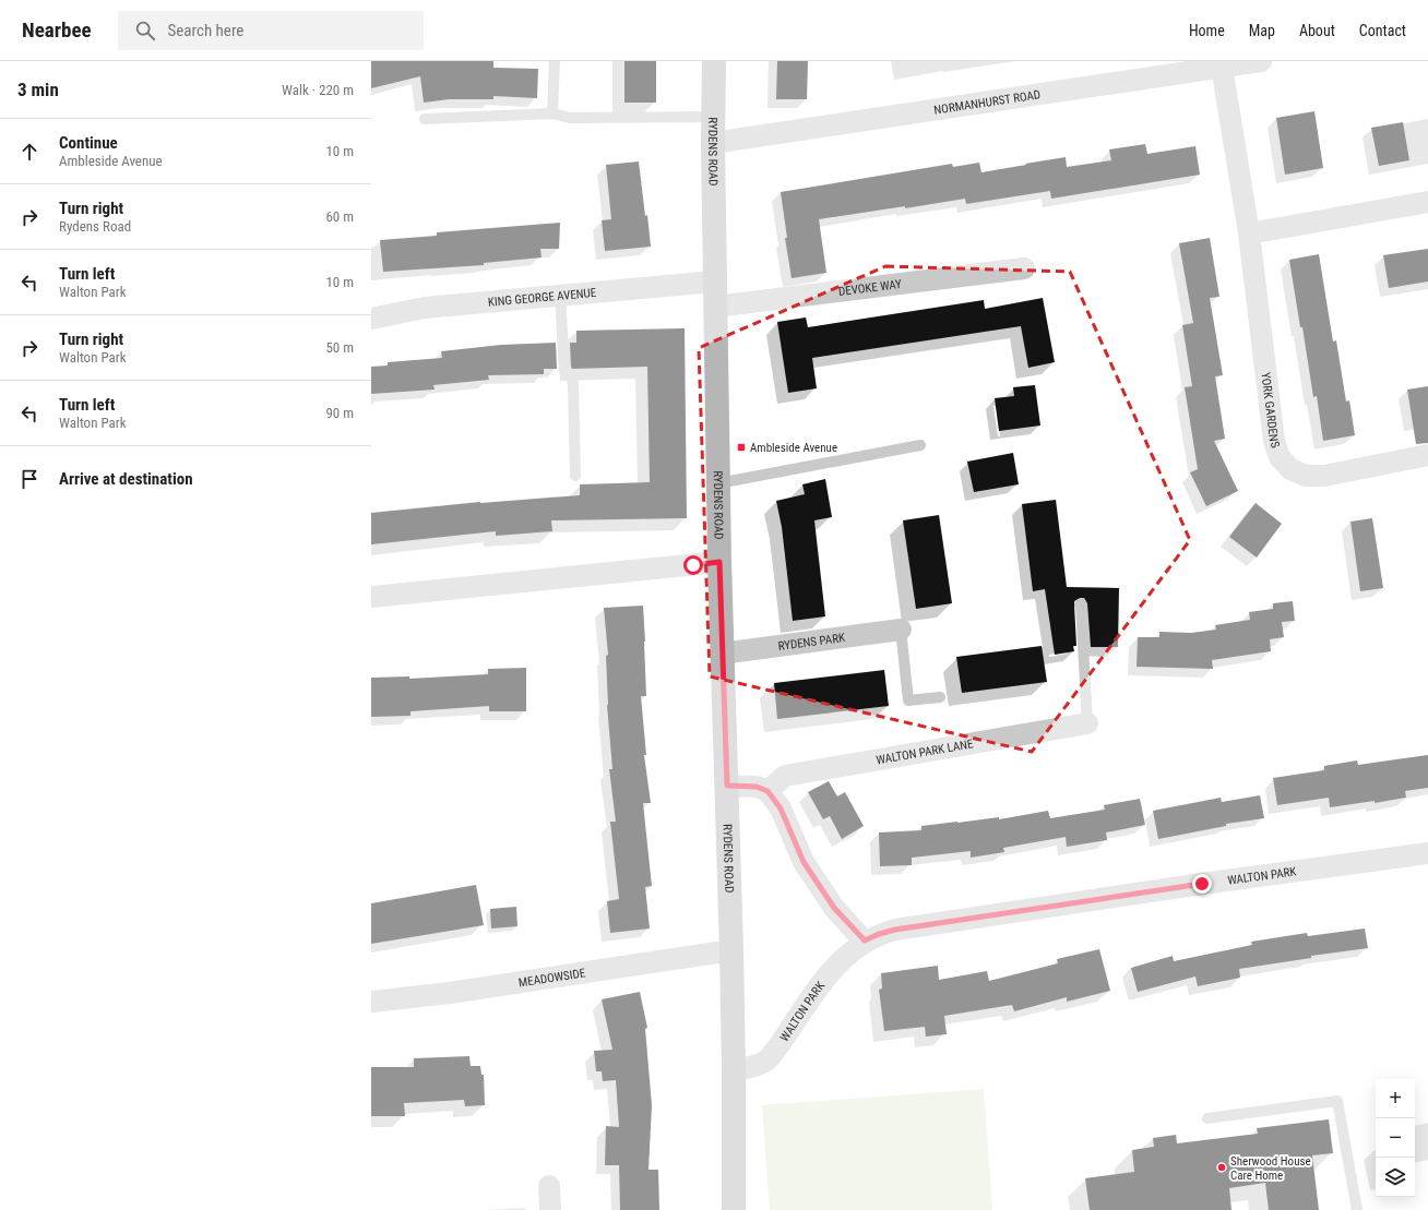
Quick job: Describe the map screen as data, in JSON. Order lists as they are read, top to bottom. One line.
{"streets":{"street":["NORMANHURST ROAD","RYDENS ROAD","DEVOKE WAY","KING GEORGE AVENUE","YORK GARDENS","RYDENS PARK","WALTON PARK LANE","WALTON PARK","MEADOWSIDE"]},"crossings":[["NORMANHURST ROAD","RYDENS ROAD"],["NORMANHURST ROAD","YORK GARDENS"],["RYDENS ROAD","DEVOKE WAY"],["RYDENS ROAD","KING GEORGE AVENUE"],["RYDENS ROAD","RYDENS PARK"],["RYDENS ROAD","WALTON PARK"],["RYDENS ROAD","MEADOWSIDE"]],"places":{"transit":["Ambleside Avenue"],"other":["Sherwood House Care Home"]},"page":{"header":"Nearbee","search":"Search here","nav":["Home","Map","About","Contact"],"heading":["3 min","Walk · 220 m"],"list":[["Continue","Ambleside Avenue","10 m"],["Turn right","Rydens Road","60 m"],["Turn left","Walton Park","10 m"],["Turn right","Walton Park","50 m"],["Turn left","Walton Park","90 m"],"Arrive at destination"],"map_buttons":["+","−"]}}
